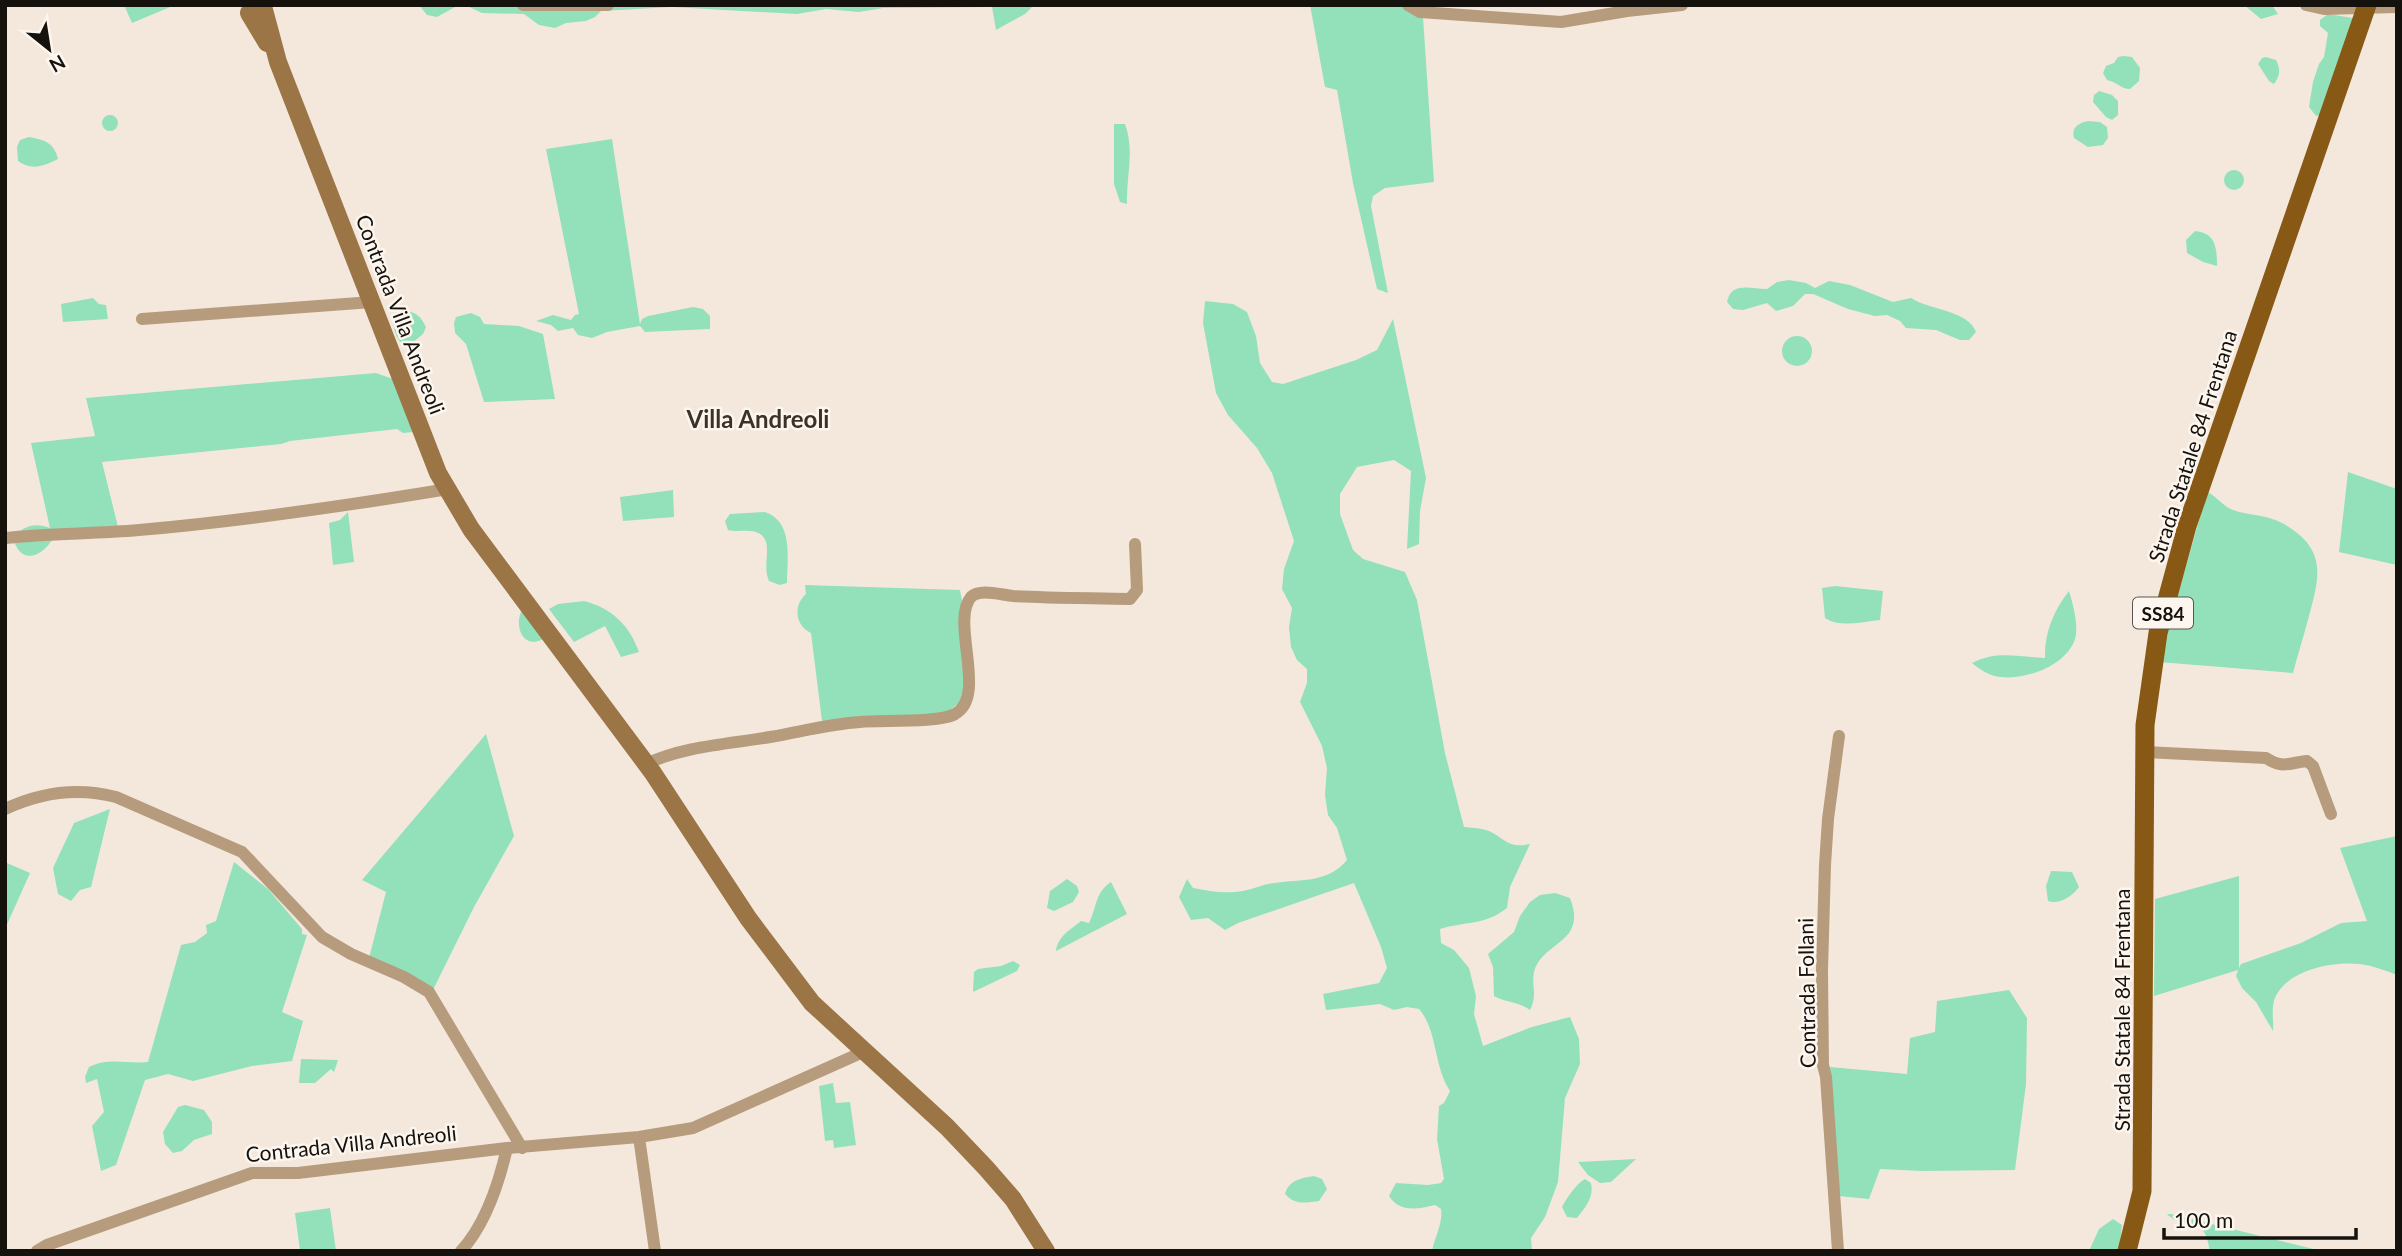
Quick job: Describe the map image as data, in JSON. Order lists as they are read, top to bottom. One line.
{"streets":{"main road":["Contrada Villa Andreoli","Strada Statale 84 Frentana","SS84"],"street":["Contrada Follani"]},"districts":["Villa Andreoli"],"scale_bar":"100 m","north":"bottom right"}
